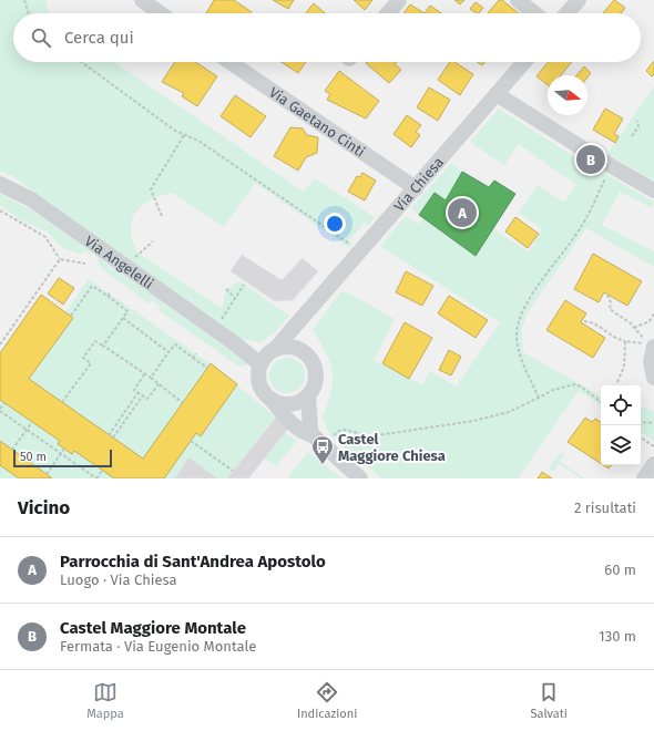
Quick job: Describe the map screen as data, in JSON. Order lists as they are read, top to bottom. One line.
{"streets":{"street":["Via Gaetano Cinti","Via Chiesa","Via Angelelli"]},"crossings":[["Via Gaetano Cinti","Via Chiesa"],["Via Chiesa","Via Angelelli"]],"places":{"bus stop":["Castel Maggiore Chiesa"]},"scale_bar":"50 m","north":"right","page":{"search":"Cerca qui","pins":["B","A"],"scale":"50 m","heading":["Vicino","2 risultati"],"list":[{"mark":"A","name":"Parrocchia di Sant'Andrea Apostolo","note":"Luogo · Via Chiesa","value":"60 m"},{"mark":"B","name":"Castel Maggiore Montale","note":"Fermata · Via Eugenio Montale","value":"130 m"}],"nav":["Mappa","Indicazioni","Salvati"]}}
